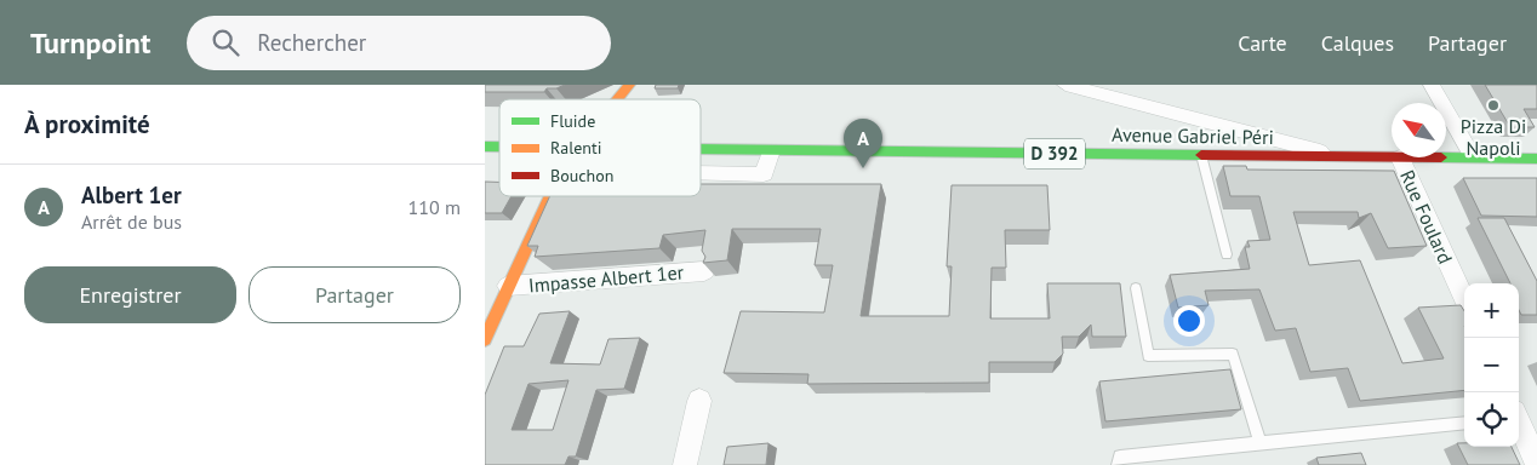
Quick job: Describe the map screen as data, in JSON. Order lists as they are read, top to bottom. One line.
{"streets":{"main road":["Avenue Gabriel Péri","D 392"],"street":["Rue Foulard","Impasse Albert 1er"]},"places":["Pizza Di Napoli"],"legend":["Fluide","Ralenti","Bouchon"],"north":"top left","page":{"header":"Turnpoint","search":"Rechercher","nav":["Carte","Calques","Partager"],"heading":"À proximité","pins":"A","list":[{"mark":"A","name":"Albert 1er","note":"Arrêt de bus","value":"110 m"}],"buttons":["Enregistrer","Partager"],"map_buttons":["+","−"]}}
